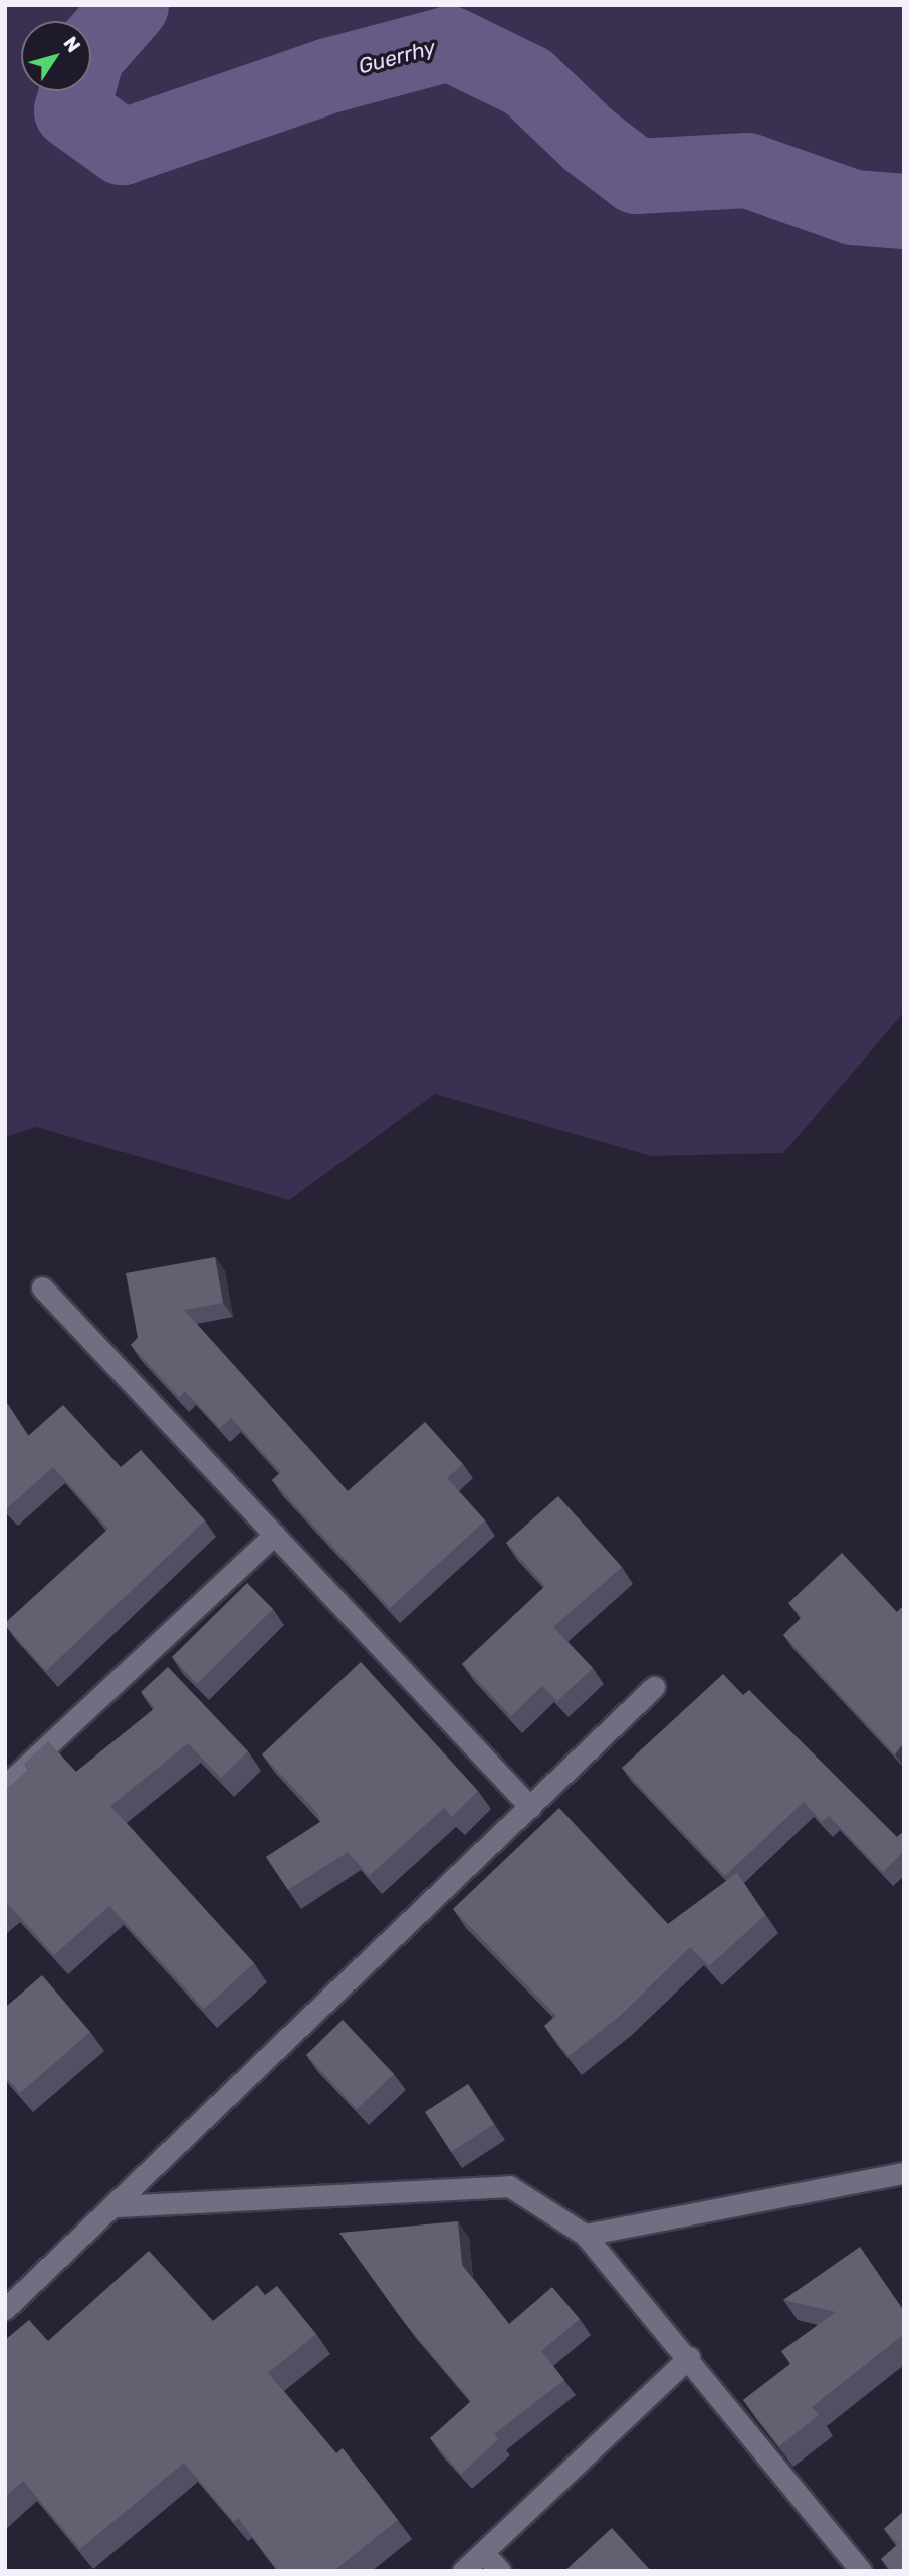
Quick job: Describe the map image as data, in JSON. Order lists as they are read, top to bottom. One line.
{"water":["Guerrhy"],"north":"top right"}
